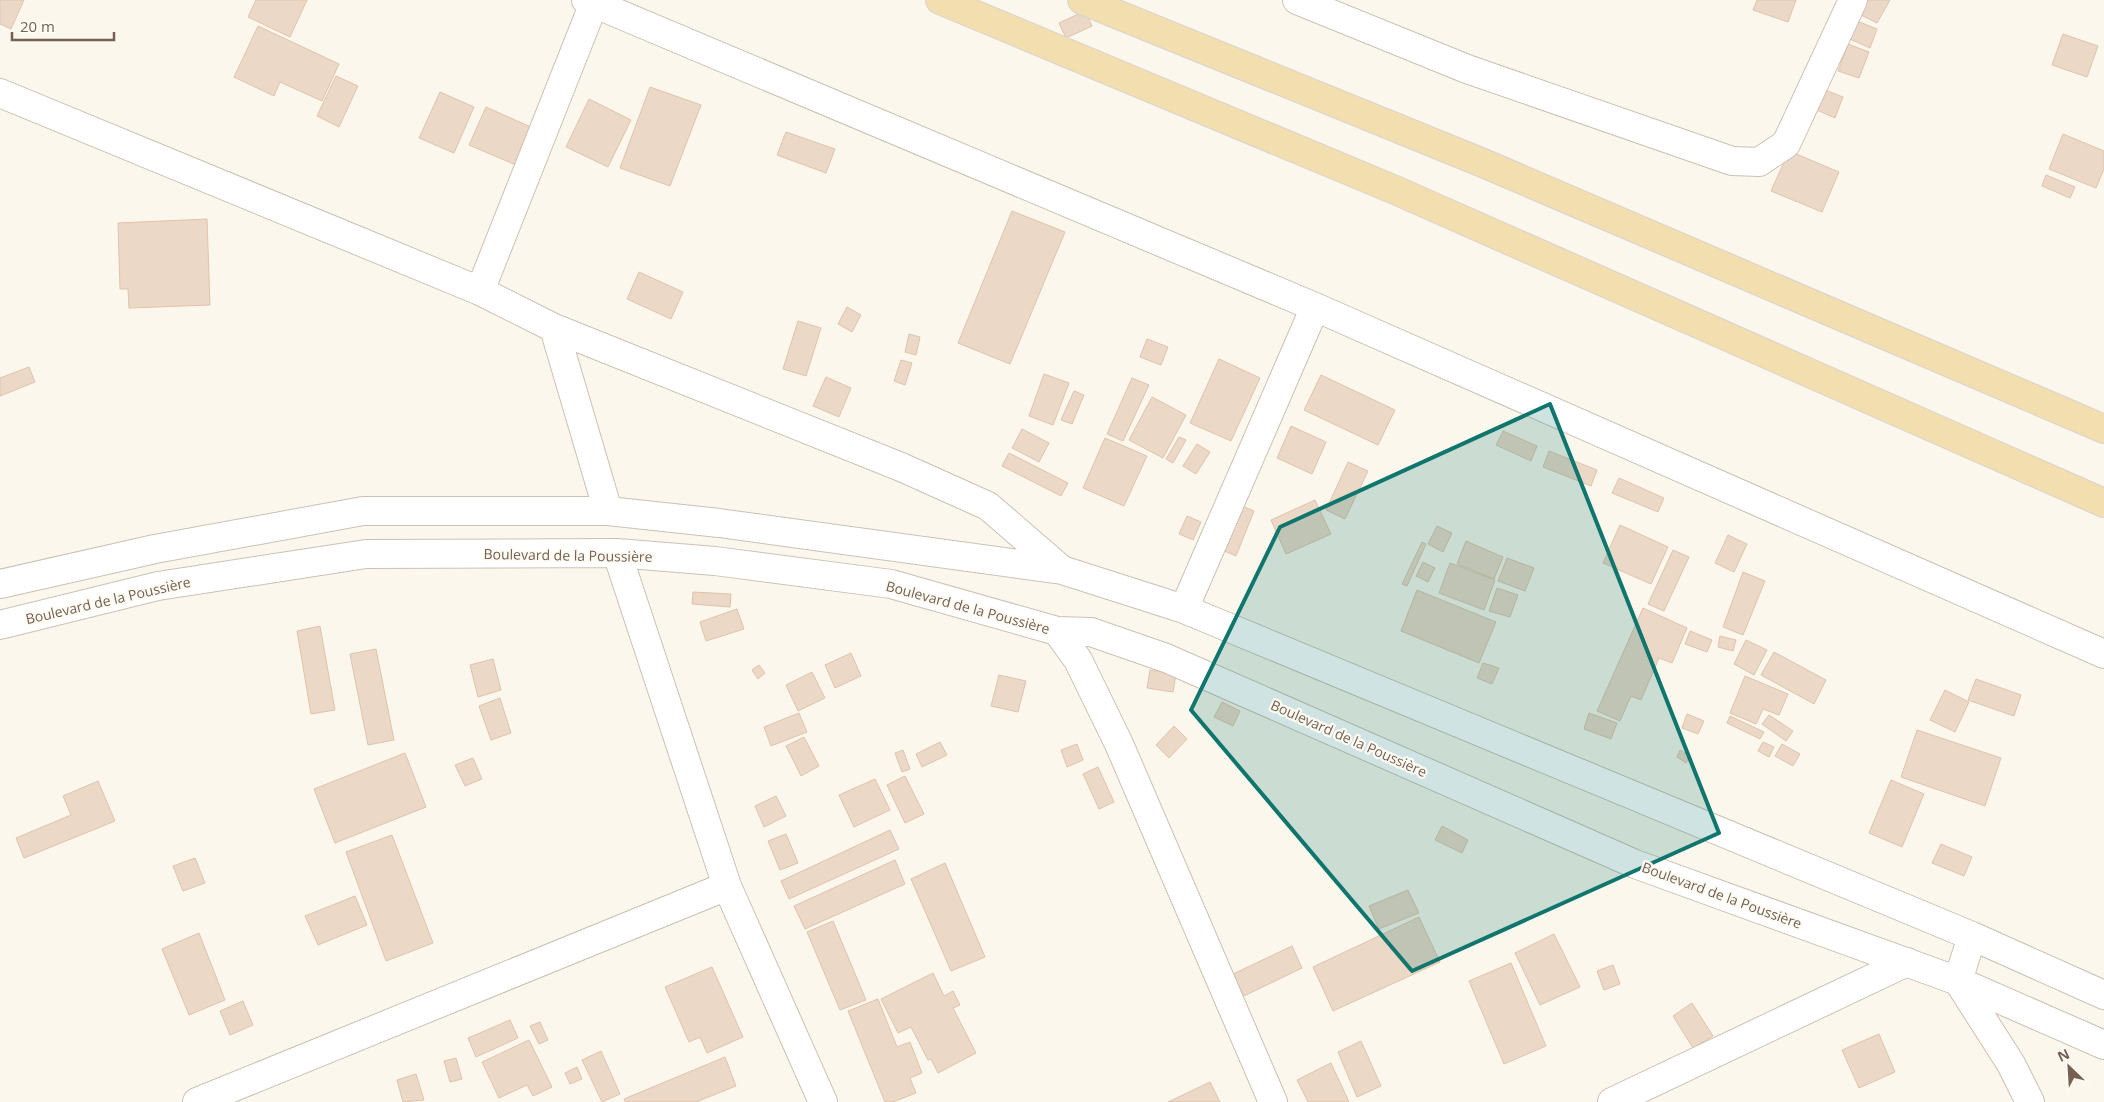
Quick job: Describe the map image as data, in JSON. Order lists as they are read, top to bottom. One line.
{"streets":{"street":["Boulevard de la Poussière"]},"scale_bar":"20 m","north":"top left"}
